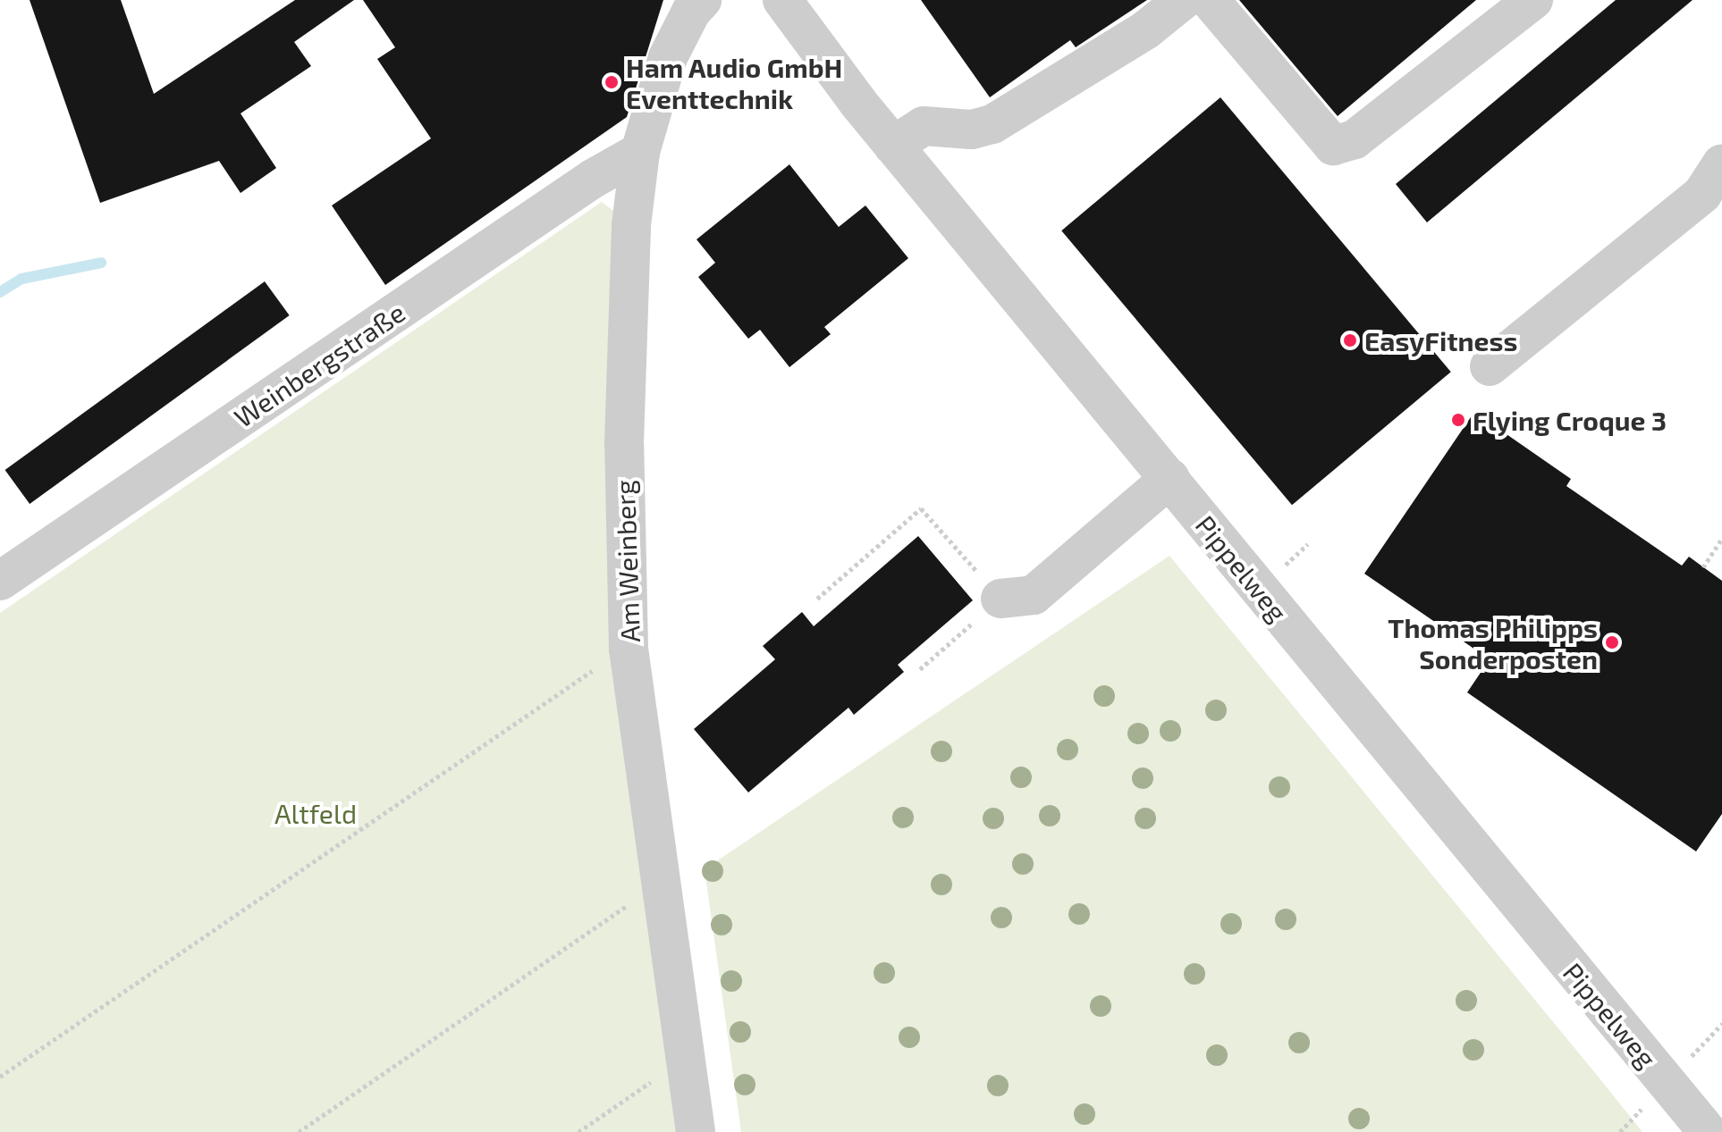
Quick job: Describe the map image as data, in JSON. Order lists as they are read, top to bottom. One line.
{"streets":{"street":["Weinbergstraße","Am Weinberg","Pippelweg"]},"crossings":[["Weinbergstraße","Am Weinberg"]],"parks":["Altfeld"],"places":["Ham Audio GmbH Eventtechnik","EasyFitness","Flying Croque 3","Thomas Philipps Sonderposten"]}
